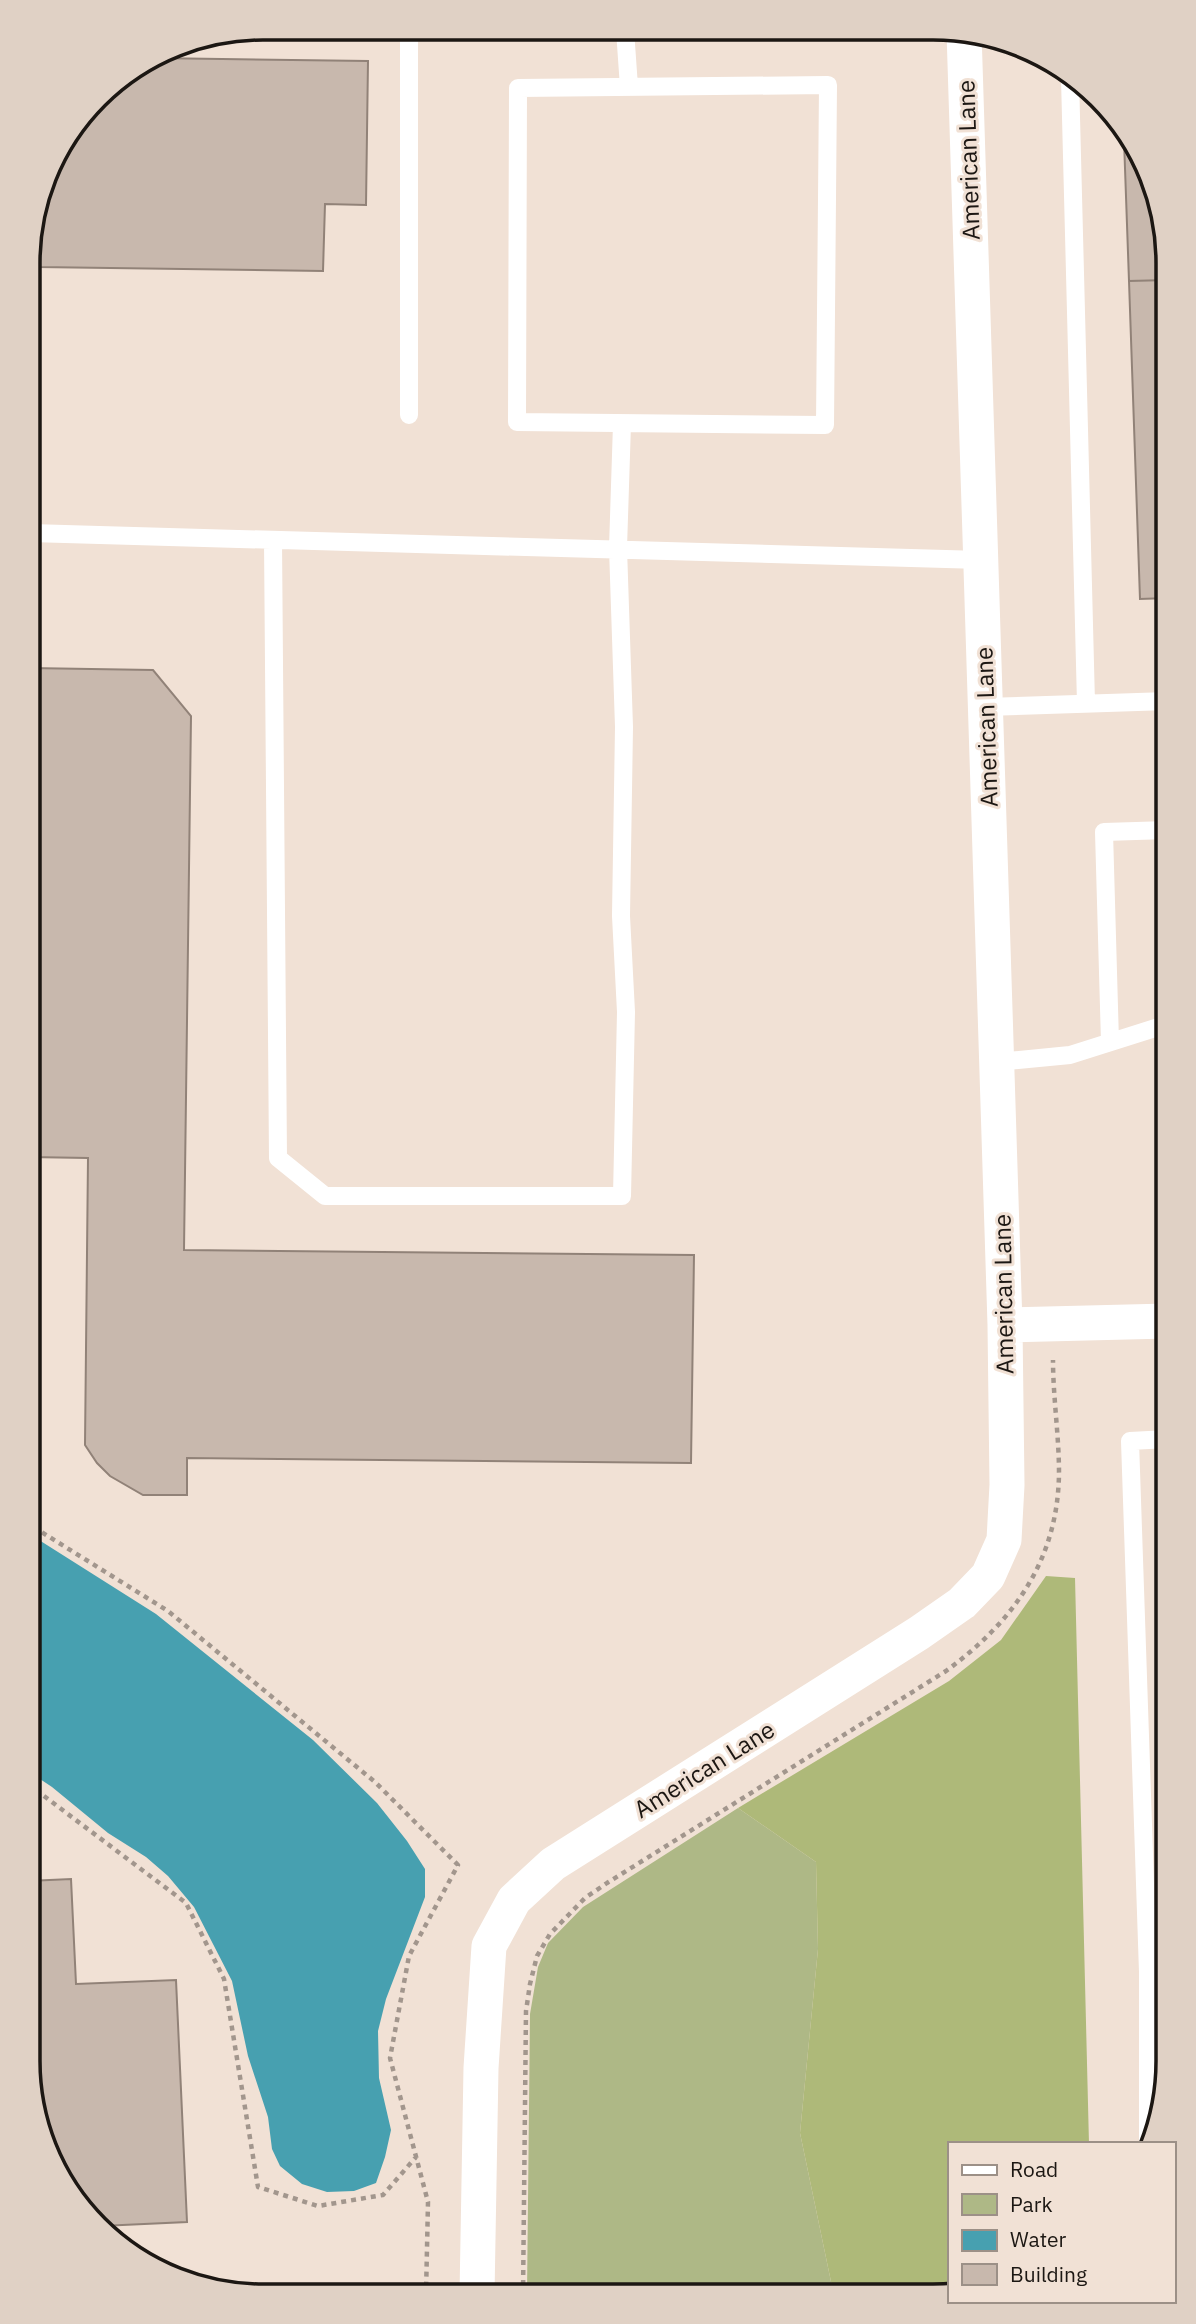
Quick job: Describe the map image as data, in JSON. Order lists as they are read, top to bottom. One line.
{"streets":{"street":["American Lane"]},"legend":["Road","Park","Water","Building"]}
